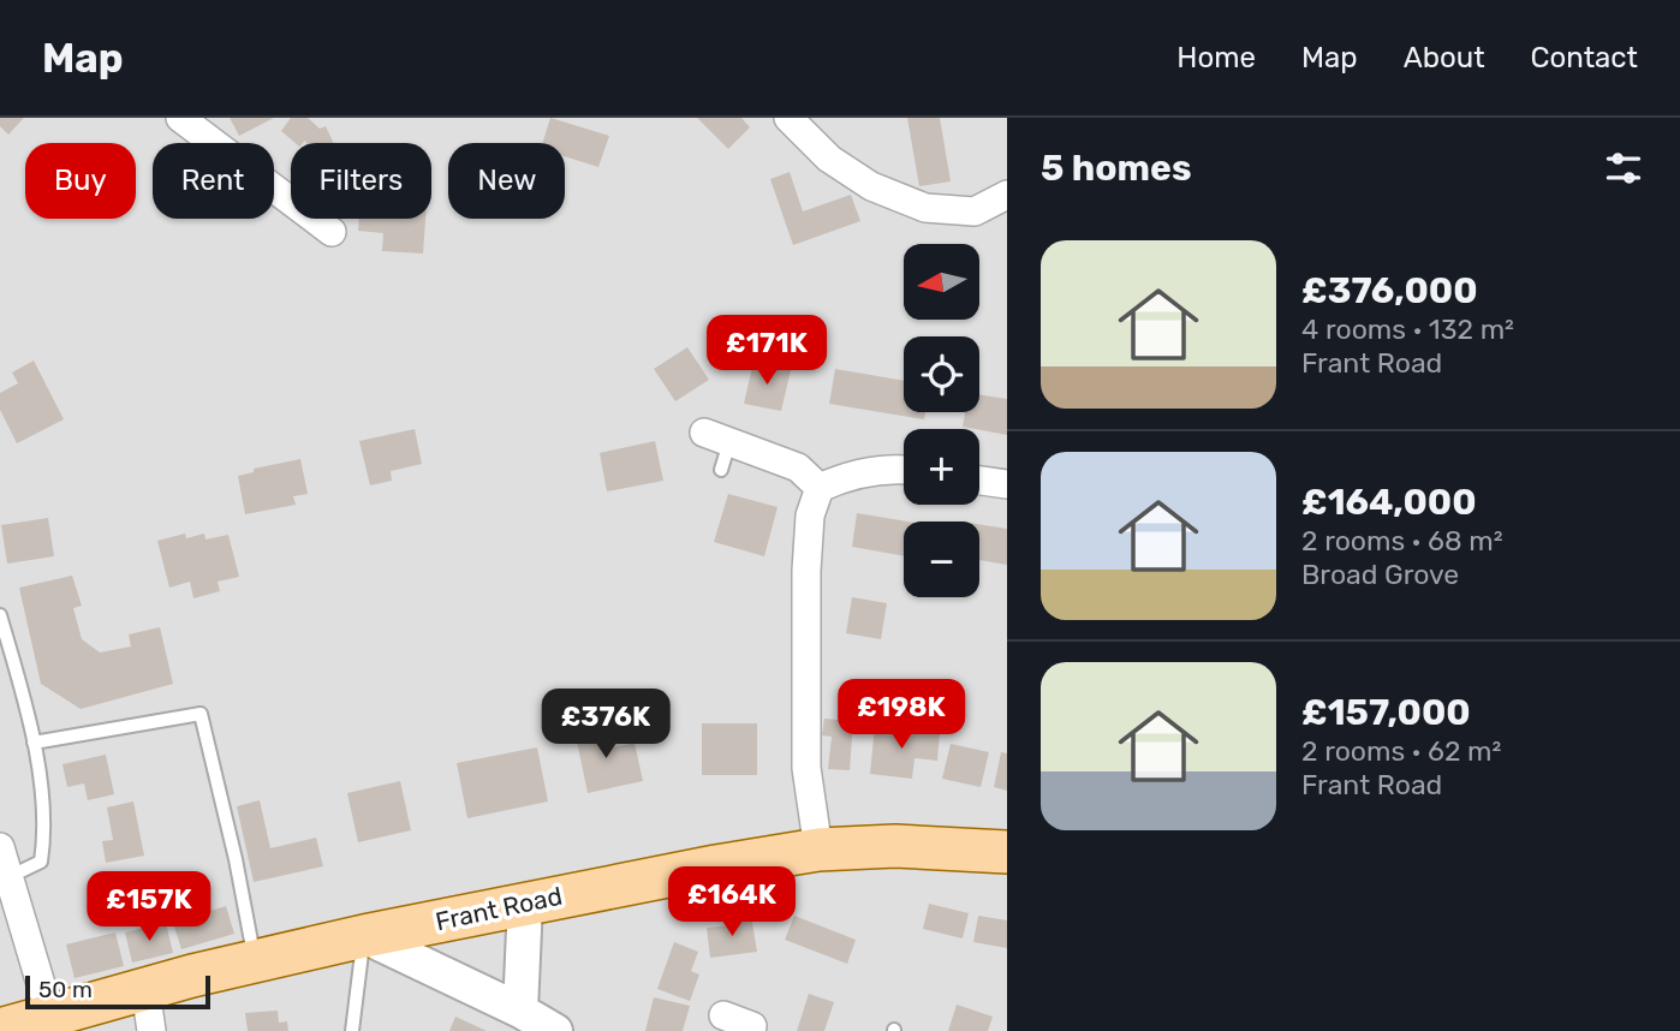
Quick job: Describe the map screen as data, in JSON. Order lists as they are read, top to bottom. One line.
{"streets":{"main road":["Frant Road"]},"scale_bar":"50 m","north":"left","page":{"header":"Map","nav":["Home","Map","About","Contact"],"heading":"5 homes","chip":["Buy","Rent","Filters","New"],"list":[{"name":"£376,000","note":"4 rooms · 132 m² · Frant Road"},{"name":"£164,000","note":"2 rooms · 68 m² · Broad Grove"},{"name":"£157,000","note":"2 rooms · 62 m² · Frant Road"}],"map_buttons":["+","−"],"price":["£171K","£198K","£376K","£164K","£157K"],"scale":"50 m"}}
